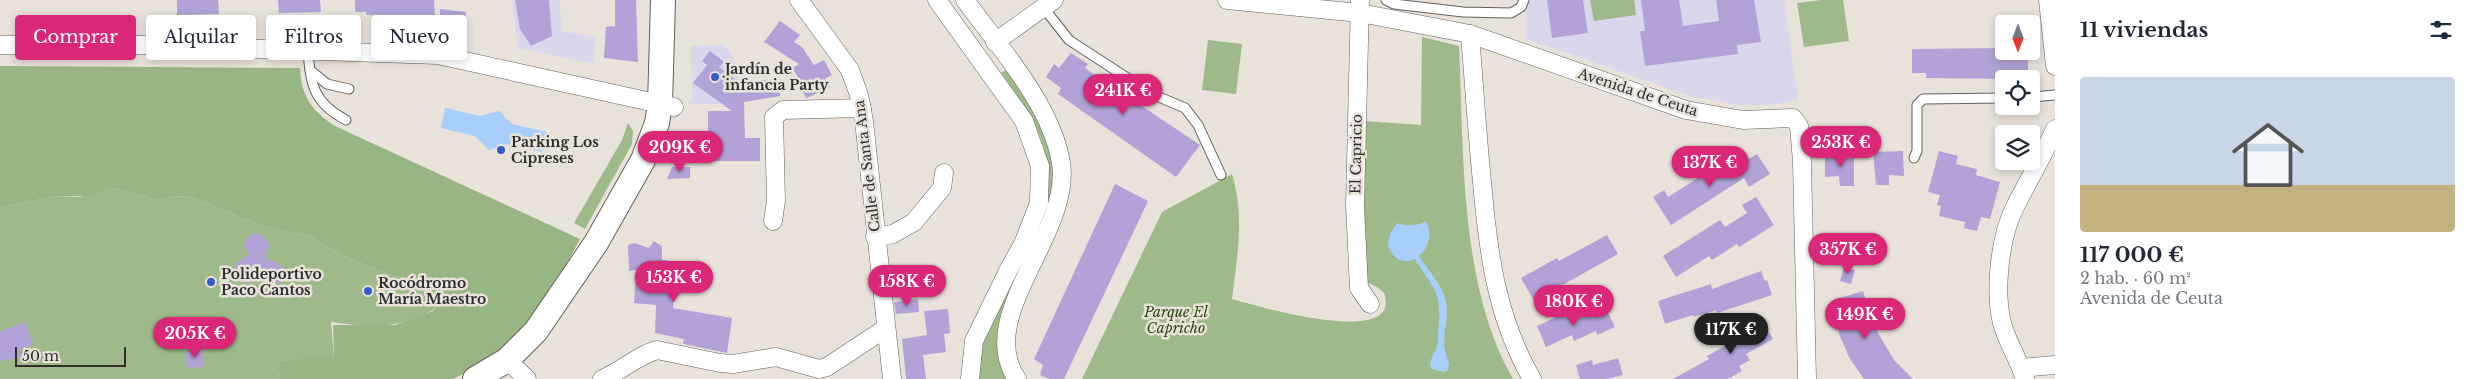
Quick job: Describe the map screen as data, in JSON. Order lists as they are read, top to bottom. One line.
{"streets":{"street":["Avenida de Ceuta","El Capricio","Calle de Santa Ana"]},"crossings":[["Avenida de Ceuta","El Capricio"]],"parks":["Parque El Capricho"],"places":["Jardín de infancia Party","Parking Los Cipreses","Polideportivo Paco Cantos","Rocódromo María Maestro"],"scale_bar":"50 m","north":"bottom","page":{"heading":"11 viviendas","chip":["Comprar","Alquilar","Filtros","Nuevo"],"list":[{"name":"117 000 €","note":"2 hab. · 60 m² · Avenida de Ceuta"}],"price":["241K €","253K €","209K €","137K €","357K €","153K €","158K €","180K €","149K €","117K €","205K €"],"scale":"50 m"}}
